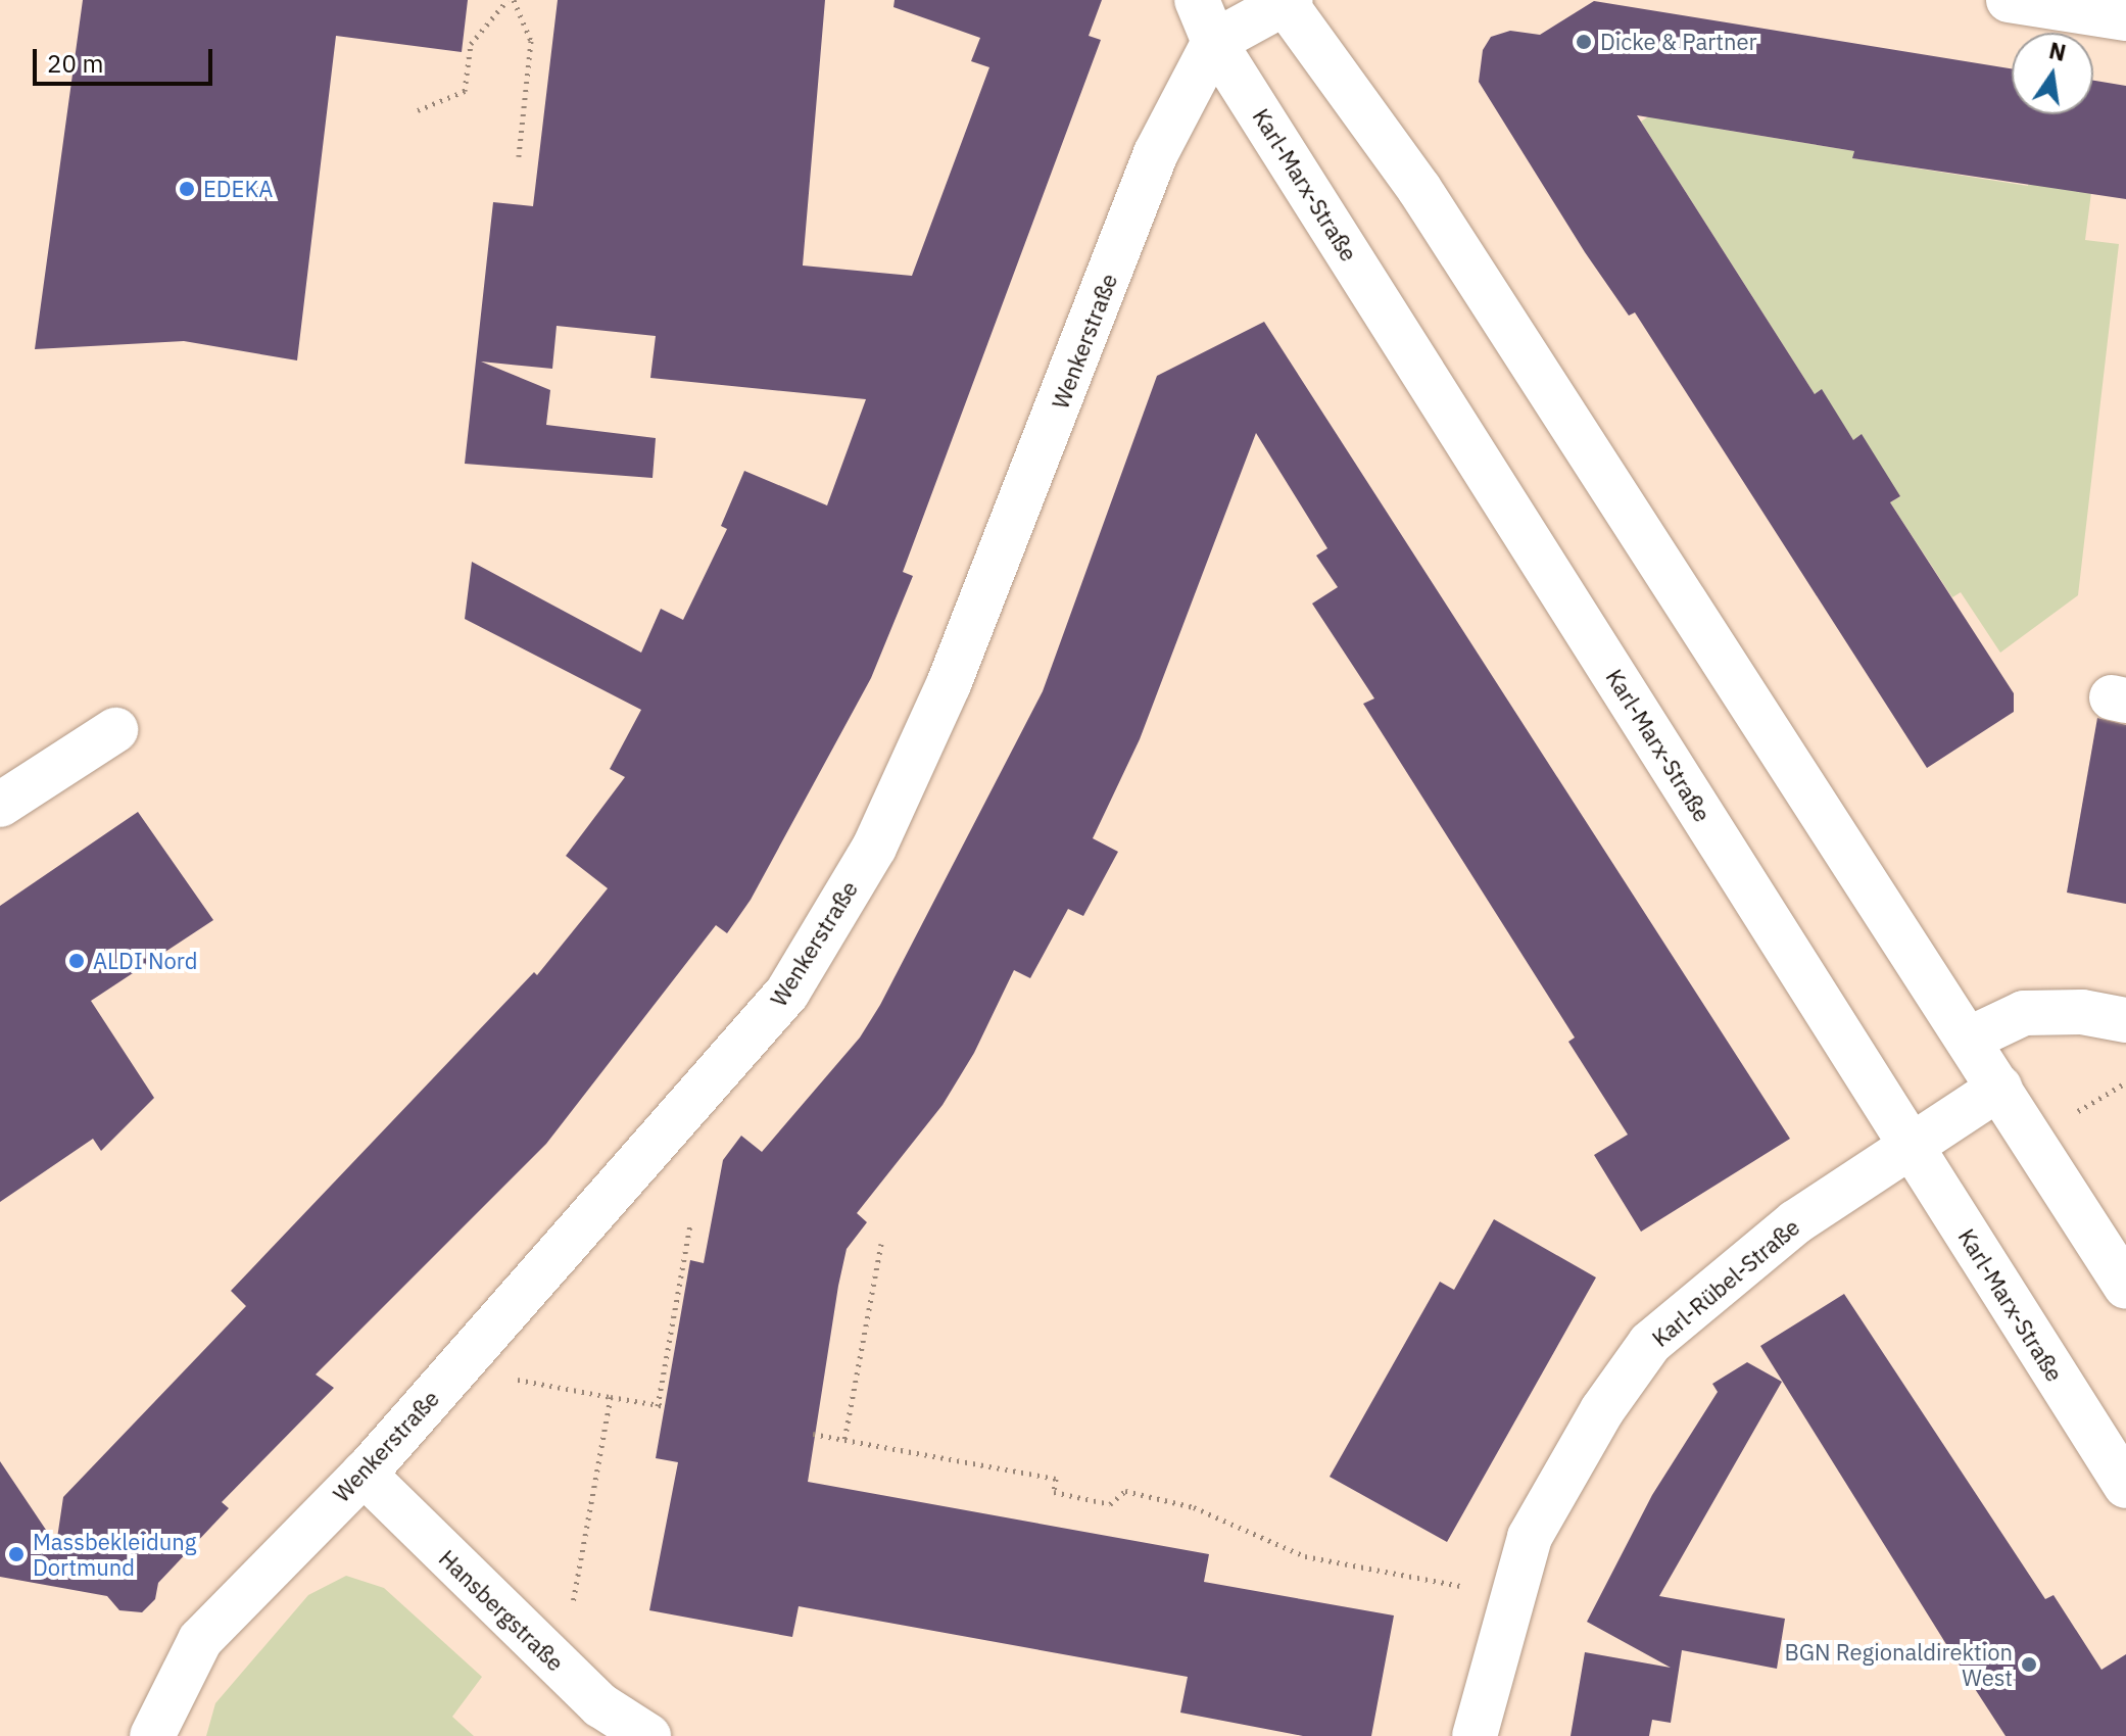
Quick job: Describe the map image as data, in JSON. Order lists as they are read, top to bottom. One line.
{"streets":{"street":["Karl-Marx-Straße","Wenkerstraße","Karl-Rübel-Straße","Hansbergstraße"]},"crossings":[["Karl-Marx-Straße","Wenkerstraße"],["Karl-Marx-Straße","Karl-Rübel-Straße"],["Wenkerstraße","Hansbergstraße"]],"places":["Dicke & Partner","EDEKA","ALDI Nord","Massbekleidung Dortmund","BGN Regionaldirektion West"],"scale_bar":"20 m","north":"top"}
